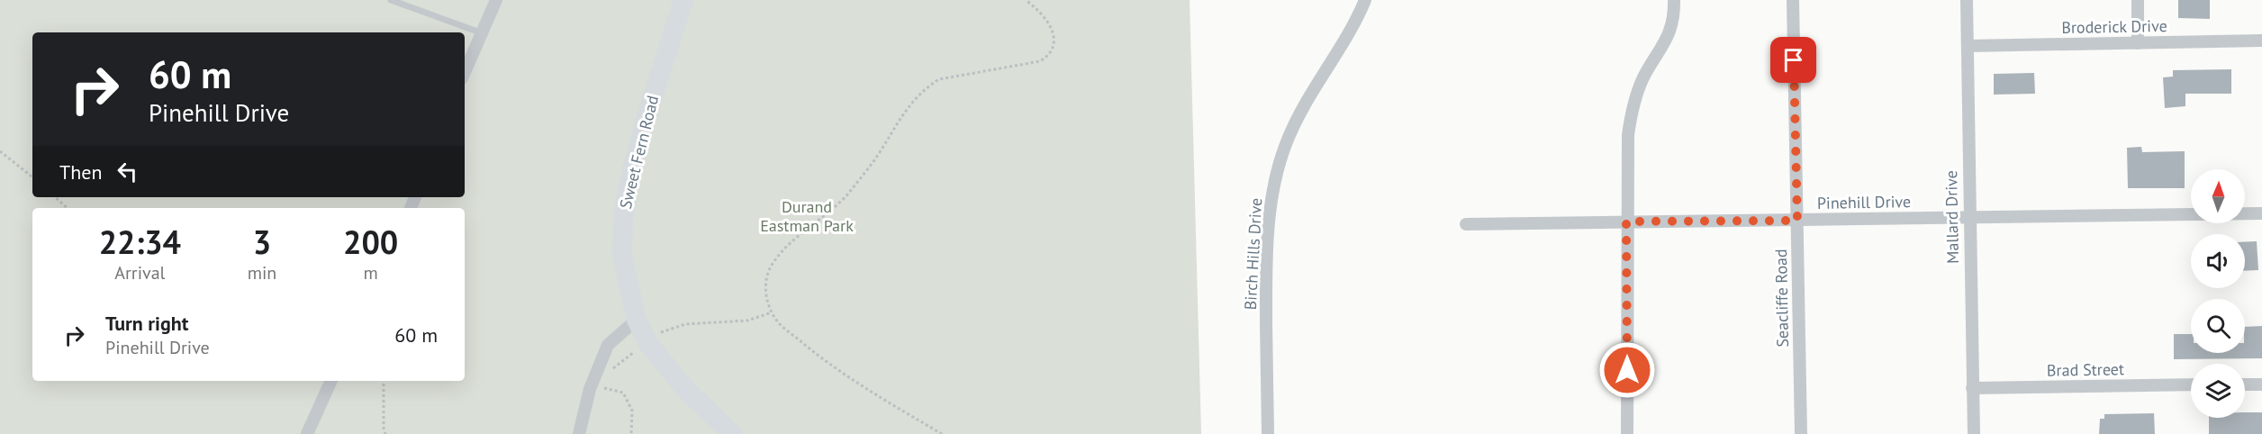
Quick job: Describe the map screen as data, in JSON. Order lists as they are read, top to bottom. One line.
{"streets":{"main road":["Sweet Fern Road"],"street":["Broderick Drive","Pinehill Drive","Mallard Drive","Birch Hills Drive","Seacliffe Road","Brad Street"]},"crossings":[["Broderick Drive","Mallard Drive"],["Pinehill Drive","Mallard Drive"],["Pinehill Drive","Seacliffe Road"],["Mallard Drive","Brad Street"]],"parks":["Durand Eastman Park"],"north":"top","page":{"turn":["60 m","Pinehill Drive"],"then":"Then","eta":["22:34","Arrival","3","min","200","m"],"list":[{"name":"Turn right","note":"Pinehill Drive","value":"60 m"}]}}
